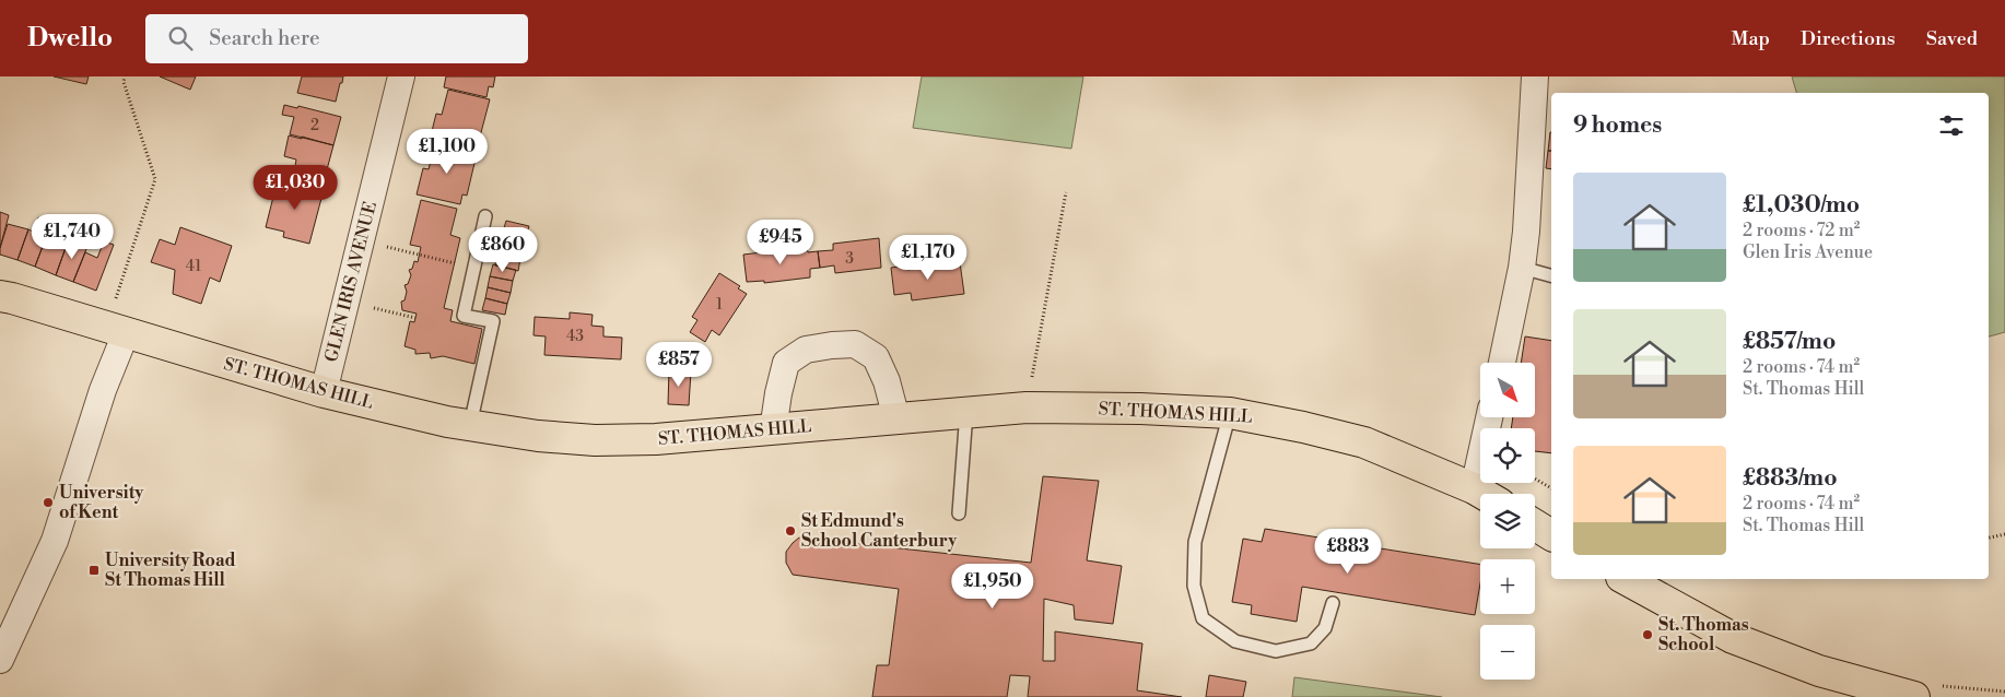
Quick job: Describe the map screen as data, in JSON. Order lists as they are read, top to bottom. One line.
{"streets":{"main road":["ST. THOMAS HILL"],"street":["GLEN IRIS AVENUE"]},"crossings":[["GLEN IRIS AVENUE","ST. THOMAS HILL"]],"places":{"other":["University of Kent","St Edmund's School Canterbury","St. Thomas School"],"transit":["University Road St Thomas Hill"]},"house_numbers":["2","3","41","1","43"],"north":"bottom right","page":{"header":"Dwello","search":"Search here","nav":["Map","Directions","Saved"],"heading":"9 homes","price":["£1,100","£1,030","£1,740","£945","£860","£1,170","£857","£883","£1,950"],"list":[{"name":"£1,030/mo","note":"2 rooms · 72 m² · Glen Iris Avenue"},{"name":"£857/mo","note":"2 rooms · 74 m² · St. Thomas Hill"},{"name":"£883/mo","note":"2 rooms · 74 m² · St. Thomas Hill"}],"map_buttons":["+","−"]}}
